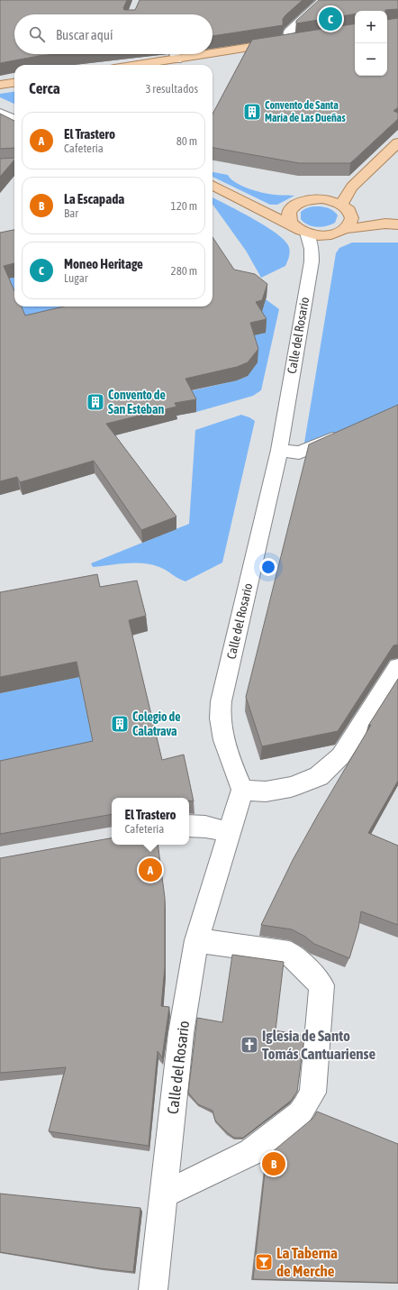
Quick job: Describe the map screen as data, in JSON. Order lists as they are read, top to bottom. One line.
{"streets":{"street":["Calle del Rosario"]},"places":{"building":["Convento de Santa María de Las Dueñas","Convento de San Esteban","Colegio de Calatrava"],"church":["Iglesia de Santo Tomás Cantuariense"],"bar":["La Taberna de Merche"]},"page":{"pins":["C","A","B"],"map_buttons":["+","−"],"search":"Buscar aquí","heading":["Cerca","3 resultados"],"list":[{"mark":"A","name":"El Trastero","note":"Cafetería","value":"80 m"},{"mark":"B","name":"La Escapada","note":"Bar","value":"120 m"},{"mark":"C","name":"Moneo Heritage","note":"Lugar","value":"280 m"}],"popup":["El Trastero","Cafetería"]}}
